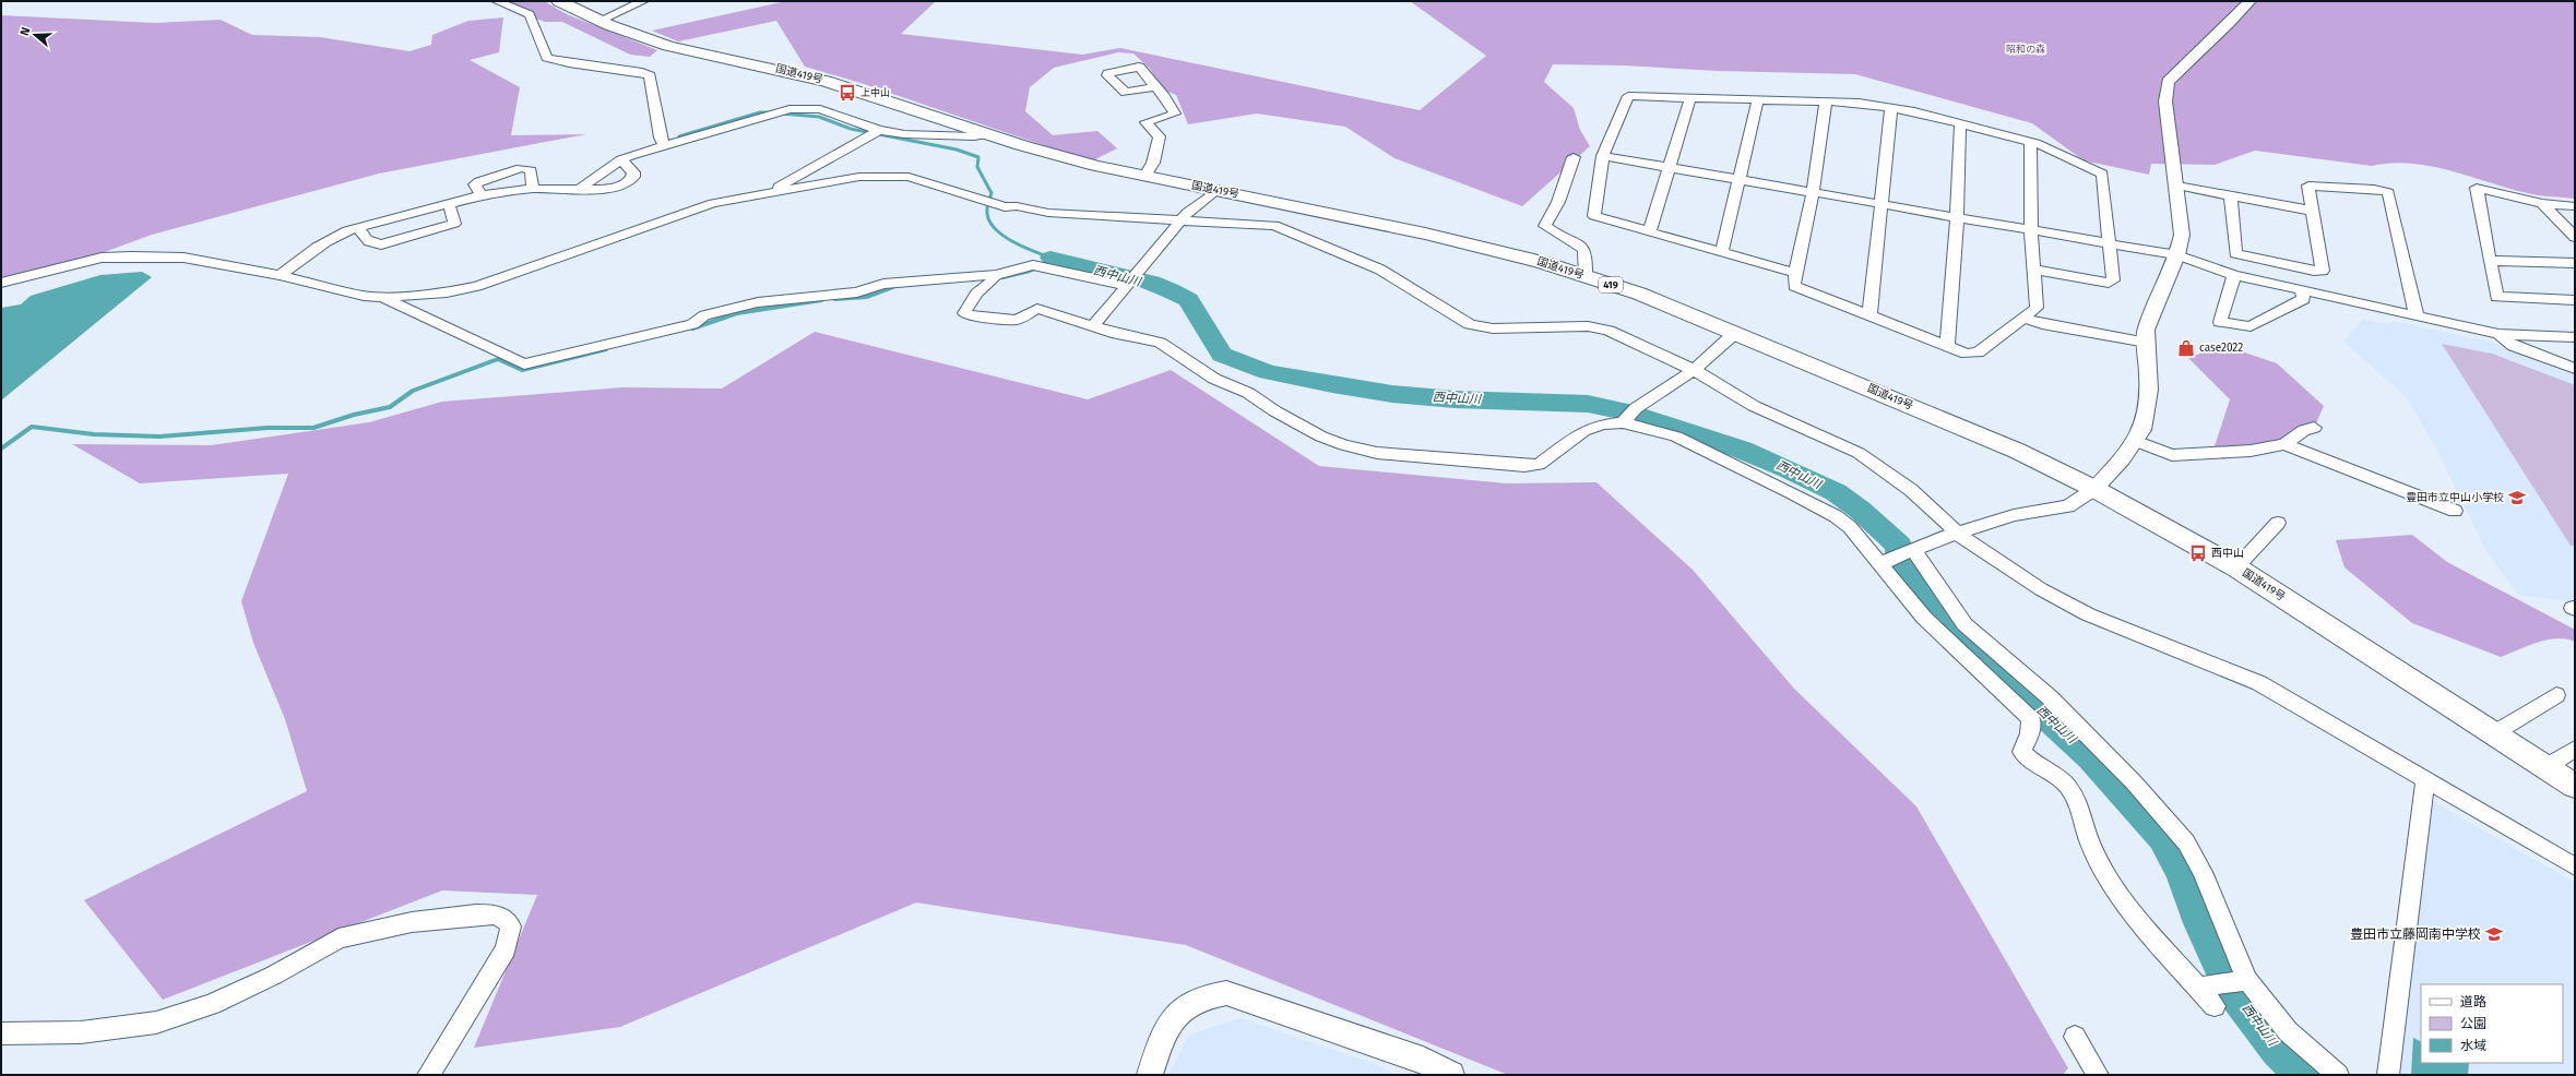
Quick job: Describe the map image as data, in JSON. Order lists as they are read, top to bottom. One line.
{"streets":{"highway":["国道419号","419"]},"water":["西中山川"],"parks":["昭和の森"],"places":{"bus stop":["上中山","西中山"],"shop":["case2022"],"school or university":["豊田市立中山小学校","豊田市立藤岡南中学校"]},"legend":["道路","公園","水域"],"north":"left"}
